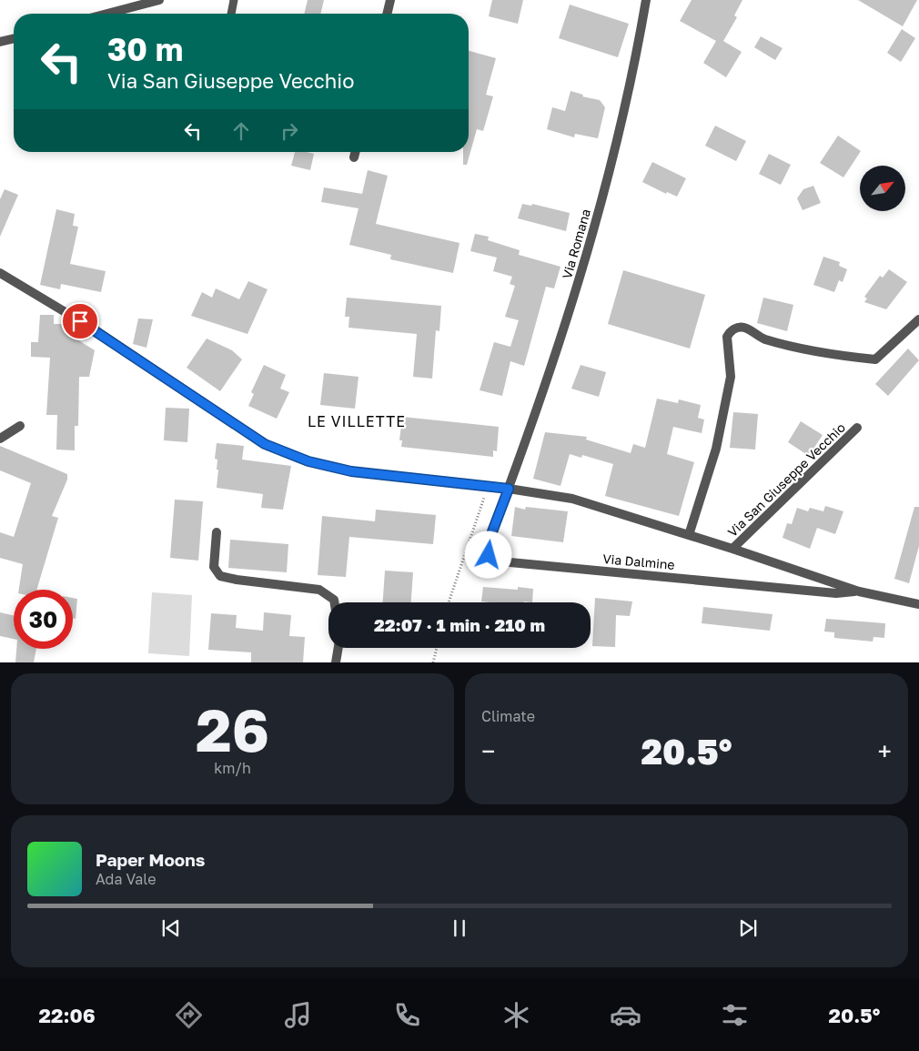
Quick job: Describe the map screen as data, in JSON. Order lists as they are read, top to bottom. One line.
{"streets":{"street":["Via Romana","Via San Giuseppe Vecchio","Via Dalmine"]},"crossings":[["Via Romana","Via San Giuseppe Vecchio"],["Via Romana","Via Dalmine"],["Via San Giuseppe Vecchio","Via Dalmine"]],"districts":["LE VILLETTE"],"north":"top right","page":{"turn":["30 m","Via San Giuseppe Vecchio"],"limit":"30","trip":"22:07 · 1 min · 210 m","tile":[["26","km/h"],"Climate"],"heat":["−","20.5°","+"],"song":["Paper Moons","Ada Vale"],"tabs":["22:06","20.5°"]}}
